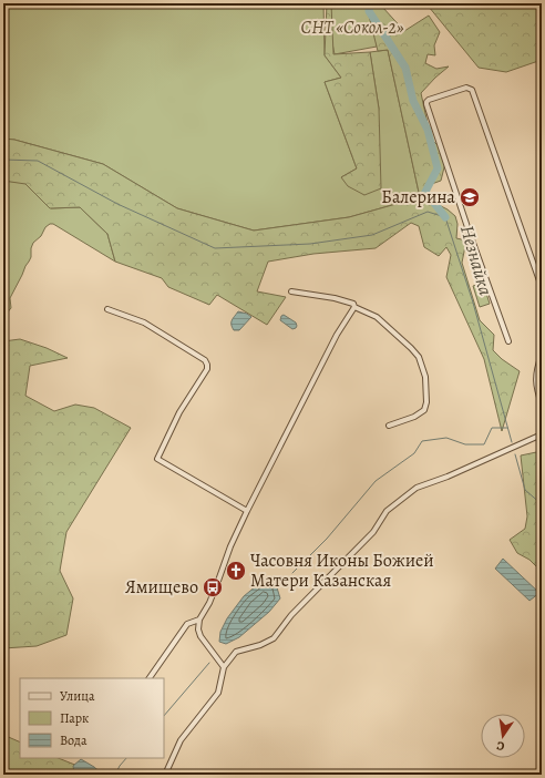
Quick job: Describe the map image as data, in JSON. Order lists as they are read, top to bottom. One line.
{"water":["Незнайка"],"parks":["СНТ «Сокол-2»"],"places":{"school or university":["Балерина"],"church":["Часовня Иконы Божией Матери Казанская"],"bus stop":["Ямищево"]},"legend":["Улица","Парк","Вода"],"north":"bottom"}
